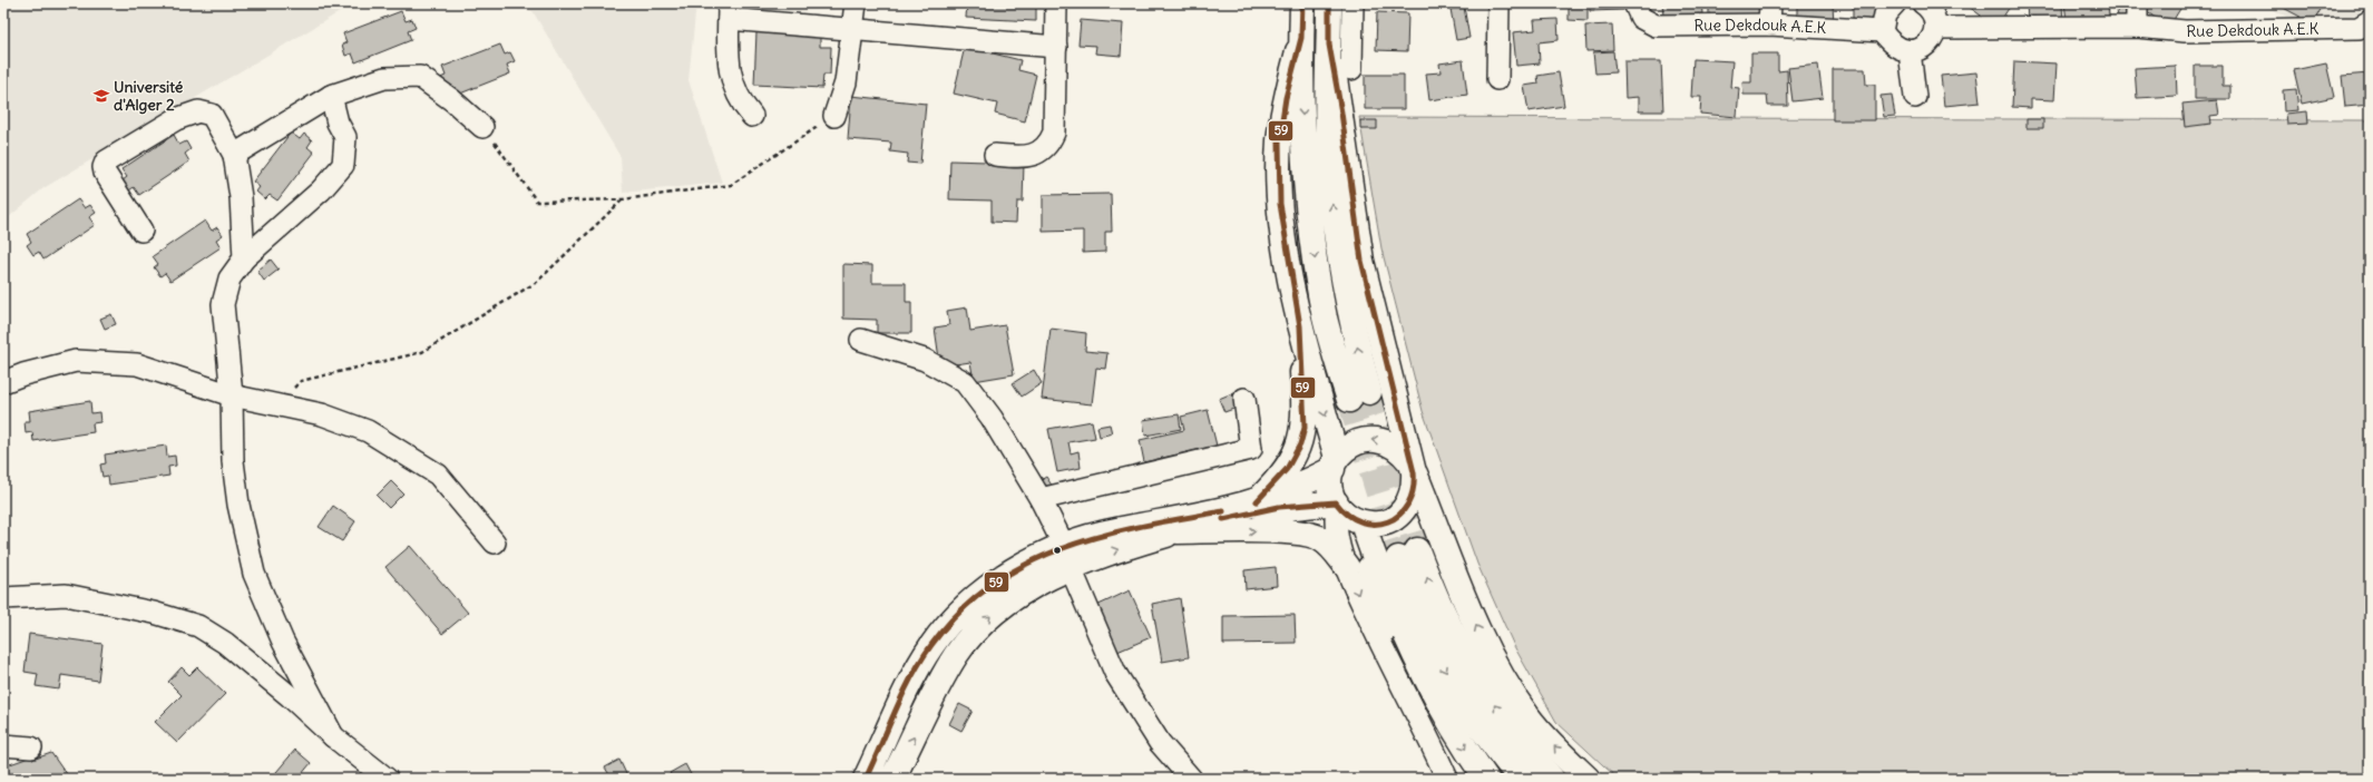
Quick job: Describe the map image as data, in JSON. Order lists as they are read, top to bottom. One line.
{"streets":{"street":["Rue Dekdouk A.E.K"]},"places":{"school or university":["Université d'Alger 2"]},"lines":["transit line 59"]}
